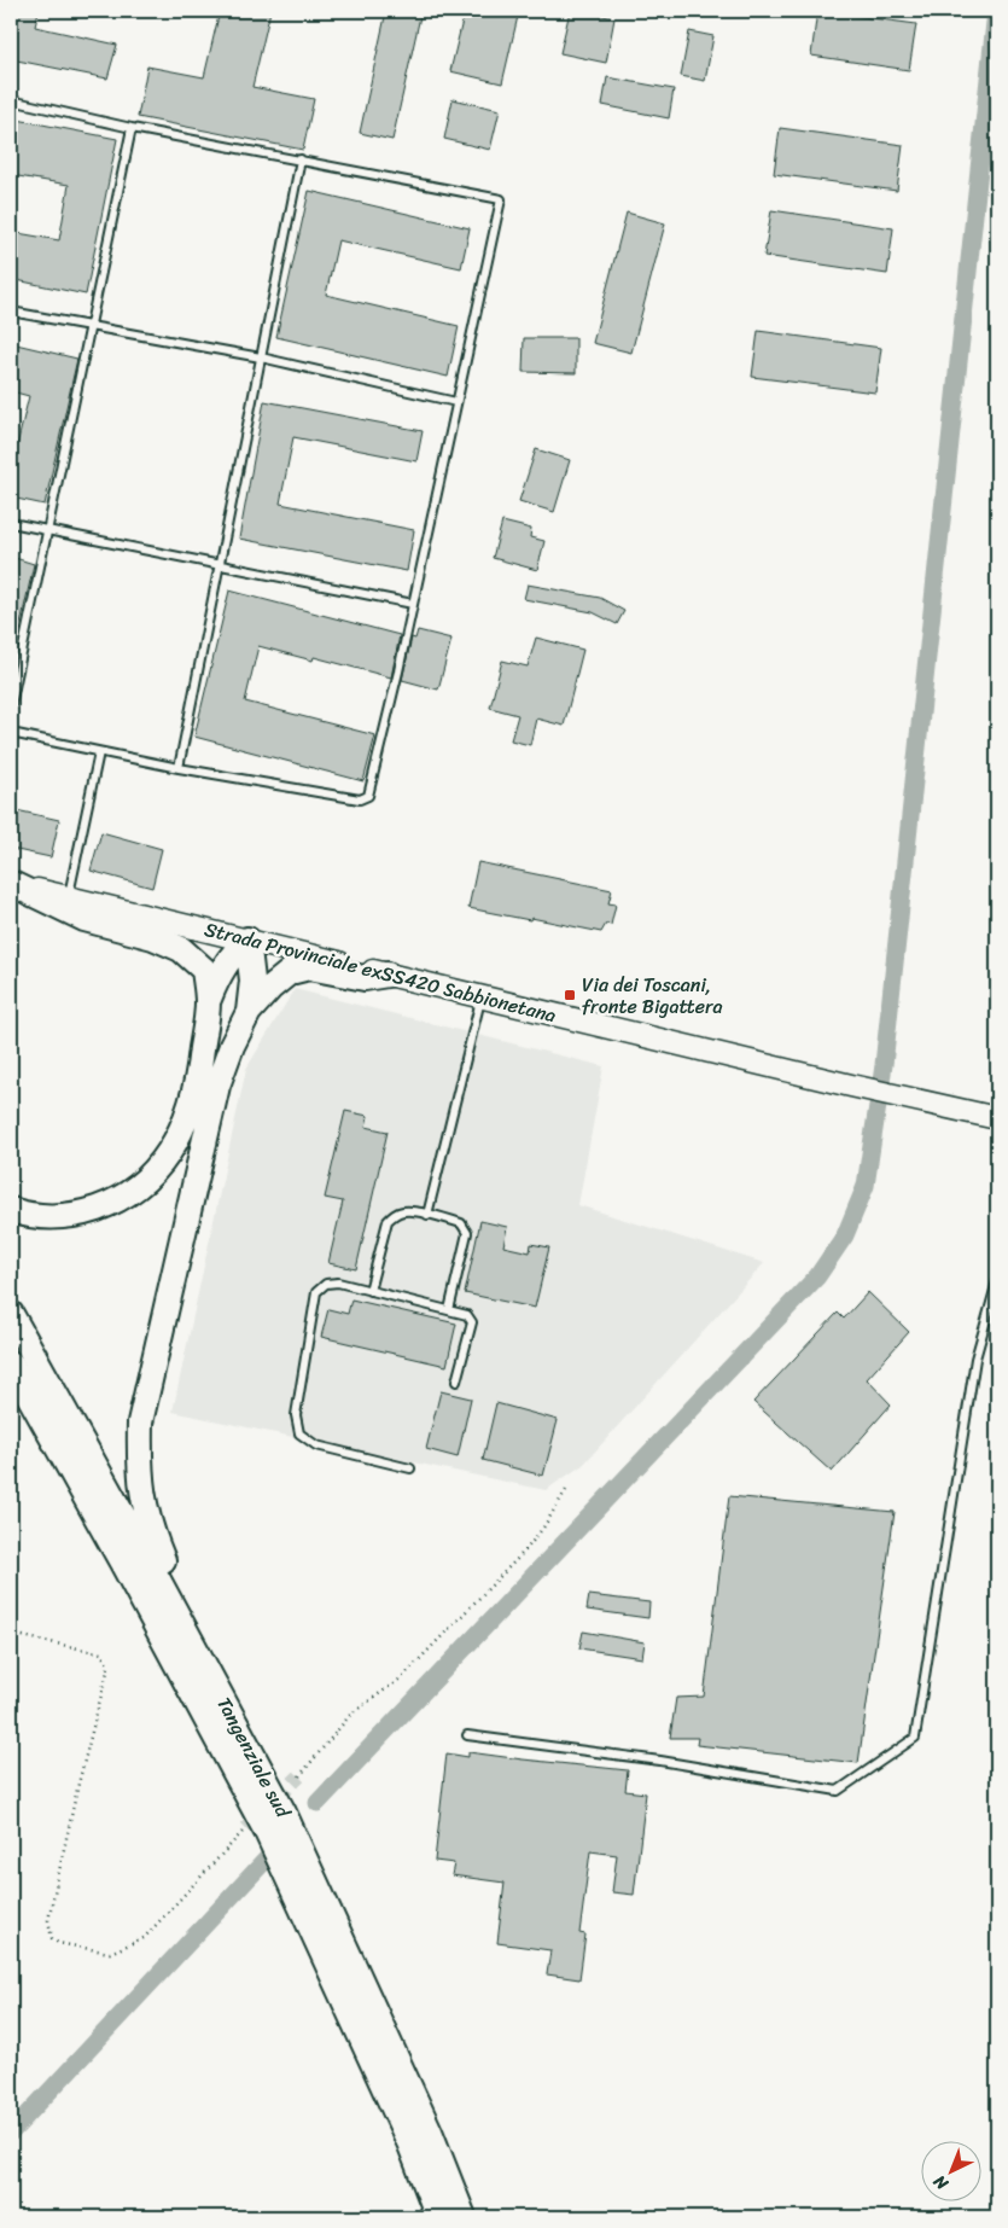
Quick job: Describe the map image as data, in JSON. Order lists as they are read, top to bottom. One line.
{"streets":{"highway":["Tangenziale sud"],"main road":["Strada Provinciale exSS420 Sabbionetana"]},"places":{"transit":["Via dei Toscani, fronte Bigattera"]},"north":"bottom left"}
